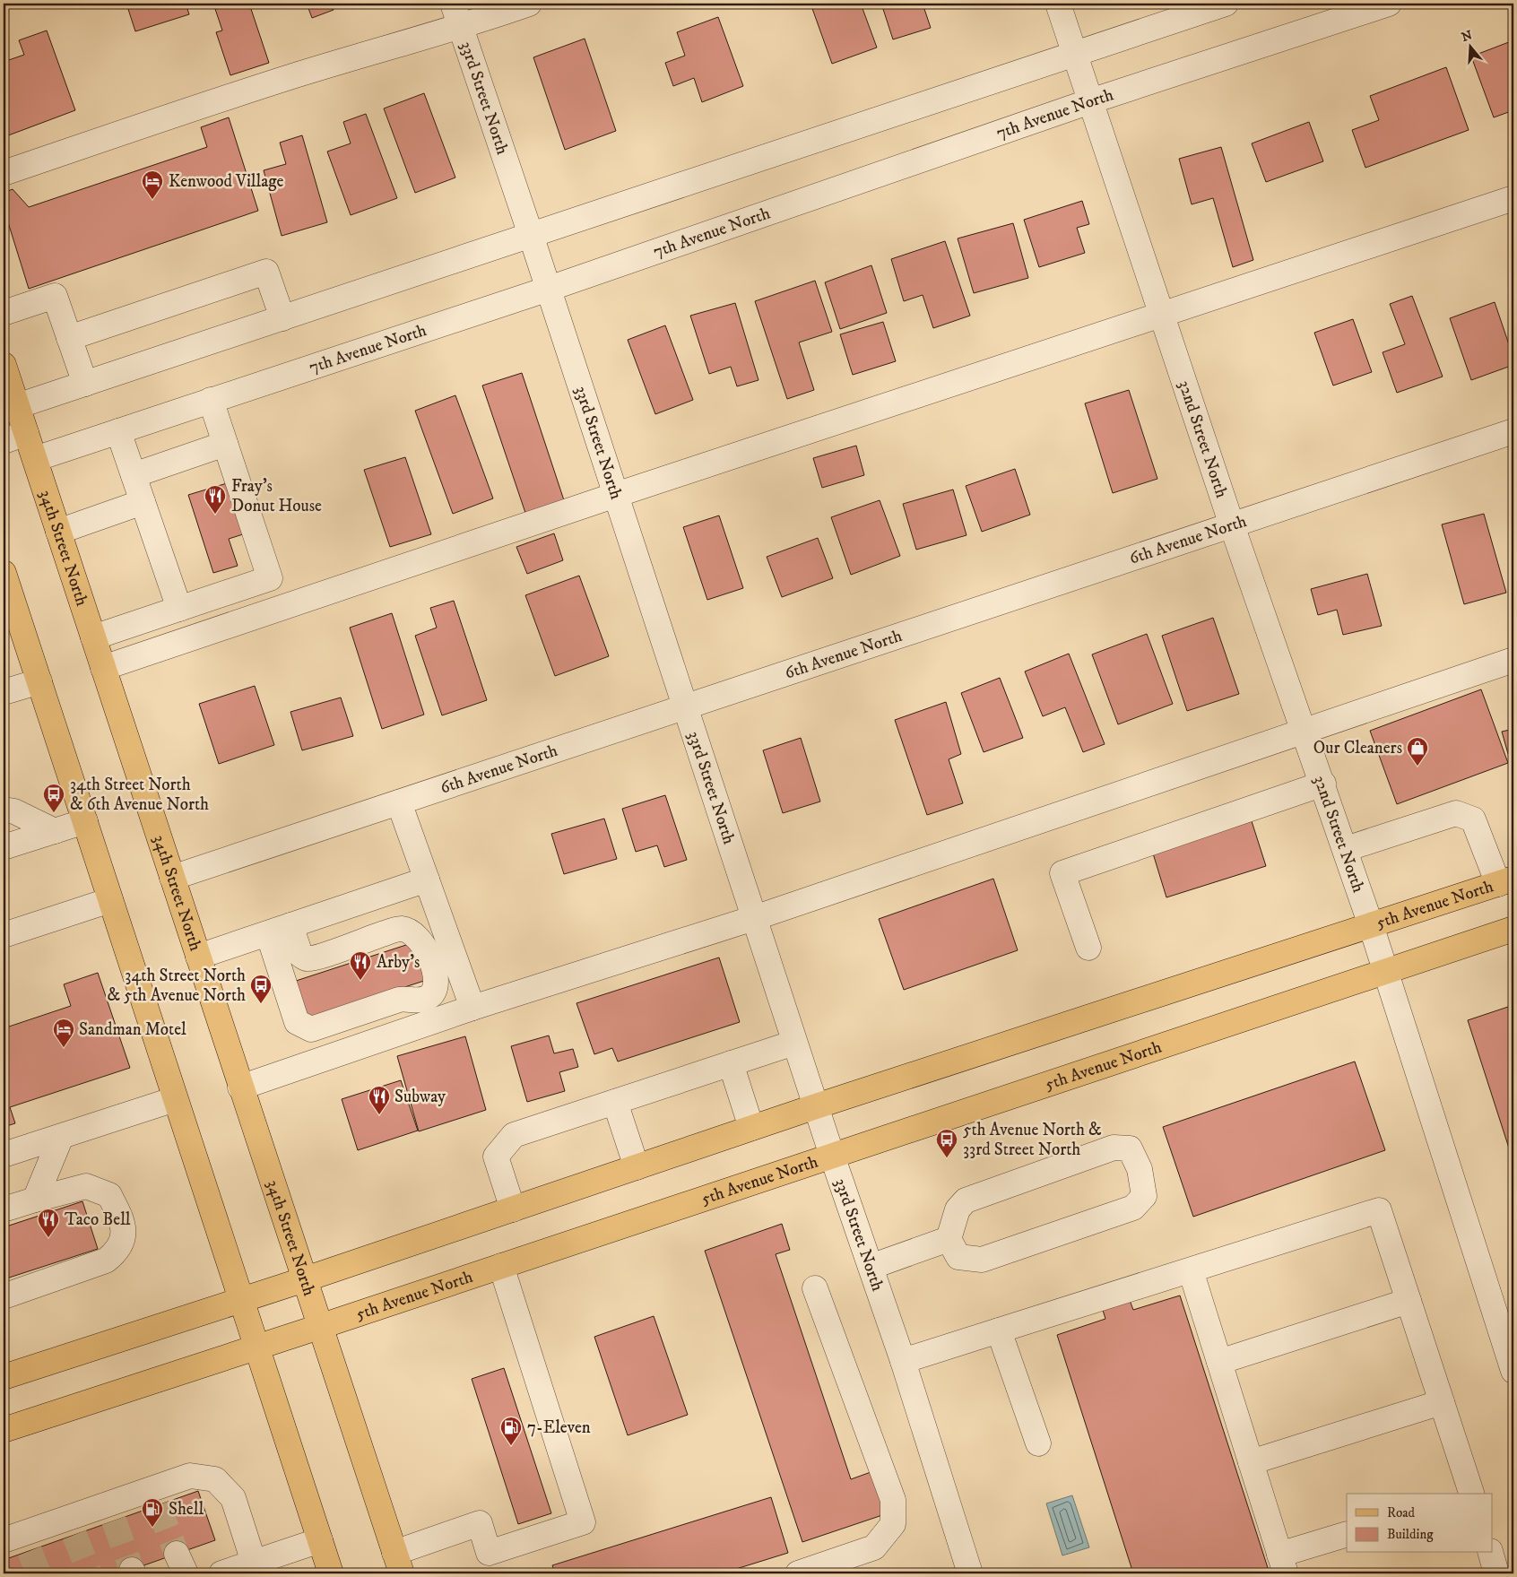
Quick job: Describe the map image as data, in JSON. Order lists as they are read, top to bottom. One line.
{"streets":{"main road":["34th Street North","5th Avenue North"],"street":["33rd Street North","7th Avenue North","32nd Street North","6th Avenue North"]},"crossings":[["33rd Street North","7th Avenue North"],["33rd Street North","6th Avenue North"],["33rd Street North","5th Avenue North"],["7th Avenue North","32nd Street North"],["7th Avenue North","34th Street North"],["32nd Street North","6th Avenue North"],["32nd Street North","5th Avenue North"],["6th Avenue North","34th Street North"],["34th Street North","5th Avenue North"]],"places":{"hotel":["Kenwood Village","Sandman Motel"],"restaurant":["Fray's Donut House","Arby's","Subway","Taco Bell"],"shop":["Our Cleaners"],"bus stop":["34th Street North & 6th Avenue North","34th Street North & 5th Avenue North","5th Avenue North & 33rd Street North"],"fuel station":["7-Eleven","Shell"]},"legend":["Road","Building"],"north":"top"}
